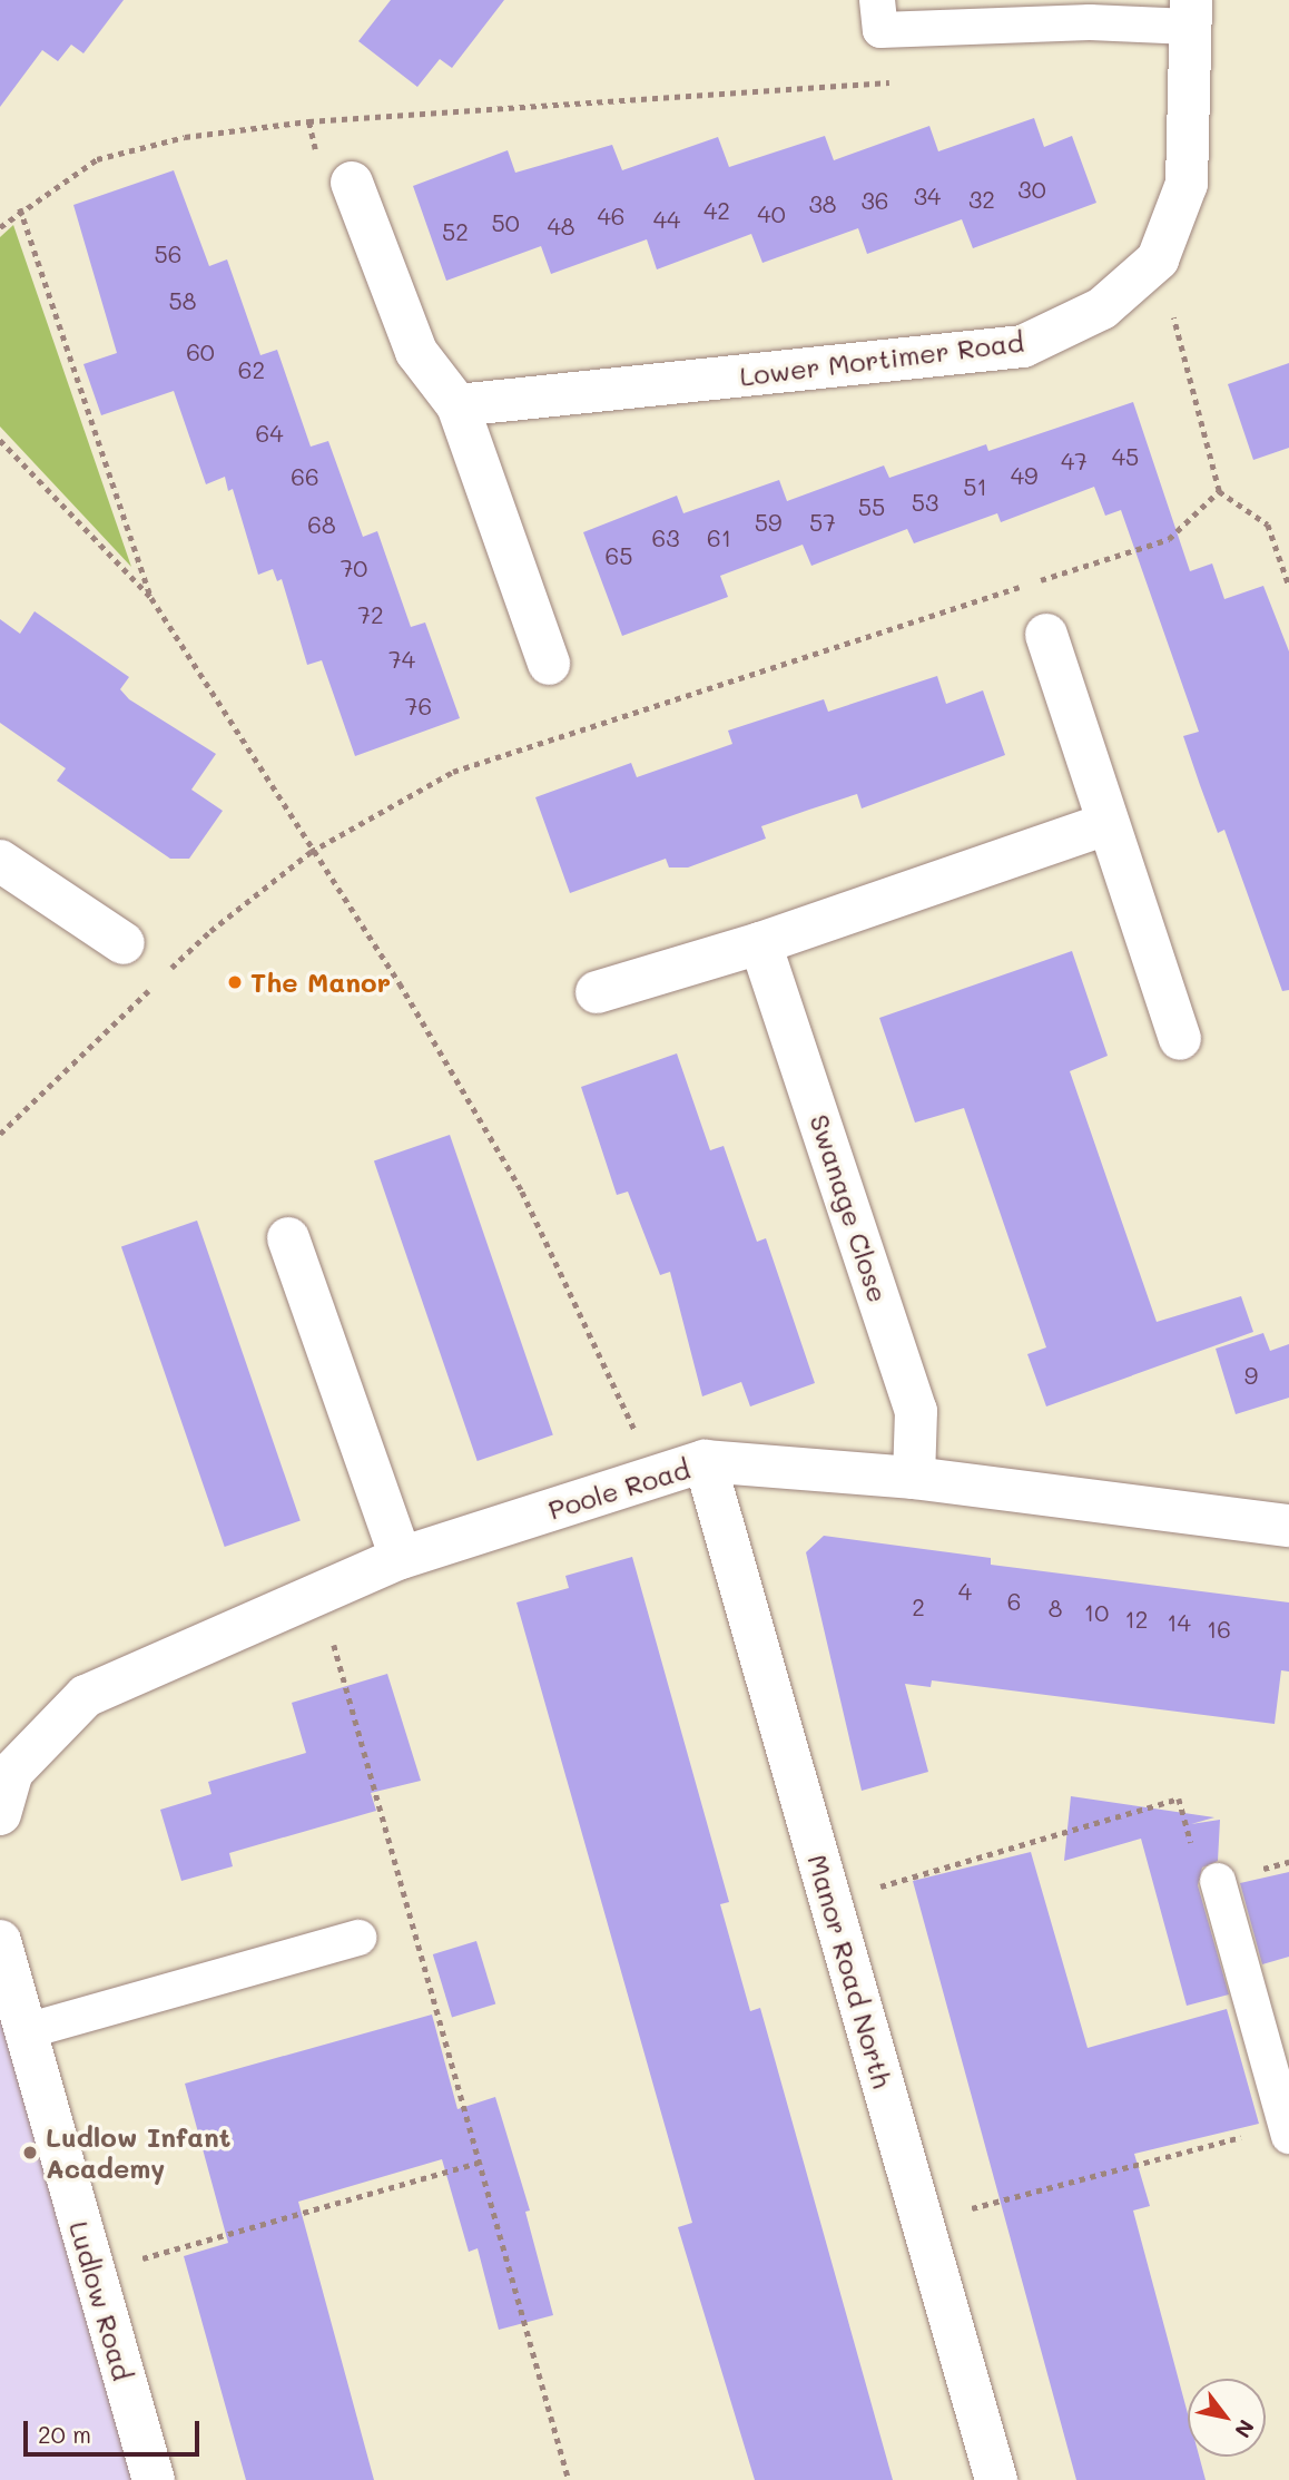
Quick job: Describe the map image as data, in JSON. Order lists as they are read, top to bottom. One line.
{"streets":{"street":["Lower Mortimer Road","Swanage Close","Poole Road","Manor Road North","Ludlow Road"]},"crossings":[["Swanage Close","Poole Road"],["Poole Road","Manor Road North"]],"places":["The Manor","Ludlow Infant Academy"],"house_numbers":["30","34","32","36","38","42","40","46","44","50","48","52","56","58","60","62","64","45","47","49","66","51","53","55","59","57","68","63","61","65","70","72","74","76","9","4","6","2","8","10","12","14","16"],"scale_bar":"20 m","north":"bottom right"}
